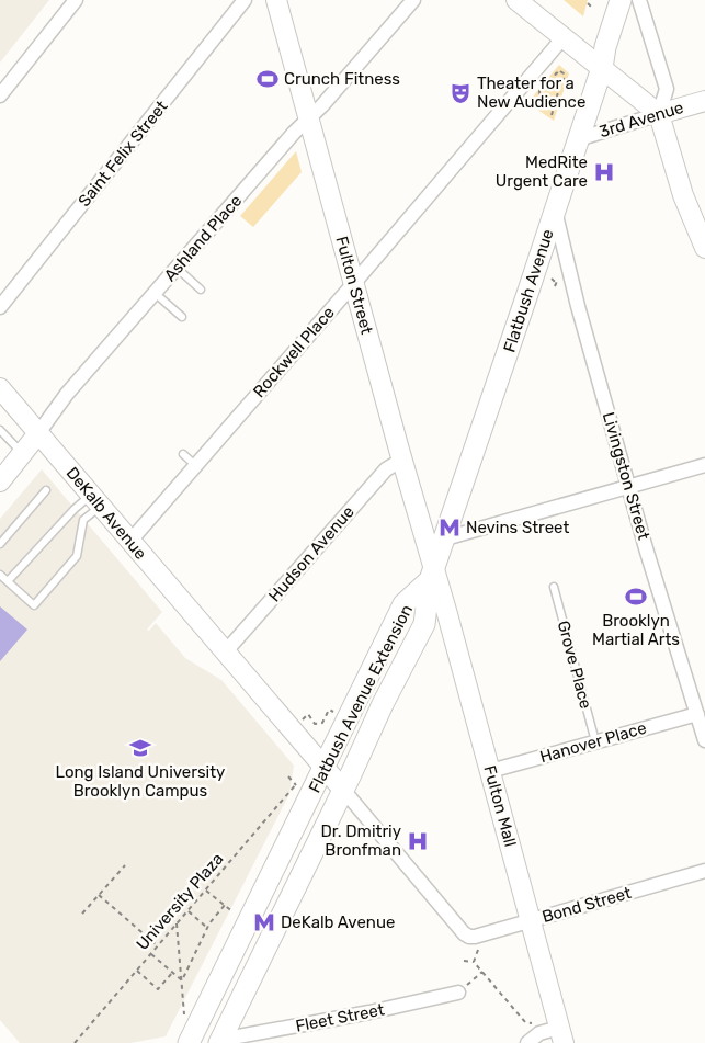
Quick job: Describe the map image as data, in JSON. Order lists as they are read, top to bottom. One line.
{"streets":{"main road":["3rd Avenue","Ashland Place","Fulton Street","Flatbush Avenue","DeKalb Avenue","Flatbush Avenue Extension","Fulton Mall"],"street":["Saint Felix Street","Rockwell Place","Livingston Street","Hudson Avenue","Hanover Place","Bond Street","Fleet Street"],"lane":["Grove Place"],"path":["University Plaza"]},"crossings":[["3rd Avenue","Flatbush Avenue"],["Ashland Place","Fulton Street"],["Ashland Place","DeKalb Avenue"],["Fulton Street","Flatbush Avenue"],["Fulton Street","Rockwell Place"],["Fulton Street","Hudson Avenue"],["Fulton Street","Flatbush Avenue Extension"],["Fulton Street","Fulton Mall"],["Flatbush Avenue","Livingston Street"],["Flatbush Avenue","Flatbush Avenue Extension"],["Flatbush Avenue","Fulton Mall"],["Rockwell Place","DeKalb Avenue"],["Livingston Street","Hanover Place"],["DeKalb Avenue","Hudson Avenue"],["DeKalb Avenue","Flatbush Avenue Extension"],["DeKalb Avenue","Bond Street"],["Grove Place","Hanover Place"],["Flatbush Avenue Extension","Fulton Mall"],["Flatbush Avenue Extension","Fleet Street"],["Hanover Place","Fulton Mall"],["Fulton Mall","Bond Street"]],"places":{"sports":["Crunch Fitness","Brooklyn Martial Arts"],"theatre":["Theater for a New Audience"],"hospital":["MedRite Urgent Care","Dr. Dmitriy Bronfman"],"metro station":["Nevins Street","DeKalb Avenue"],"school or university":["Long Island University Brooklyn Campus"]}}
